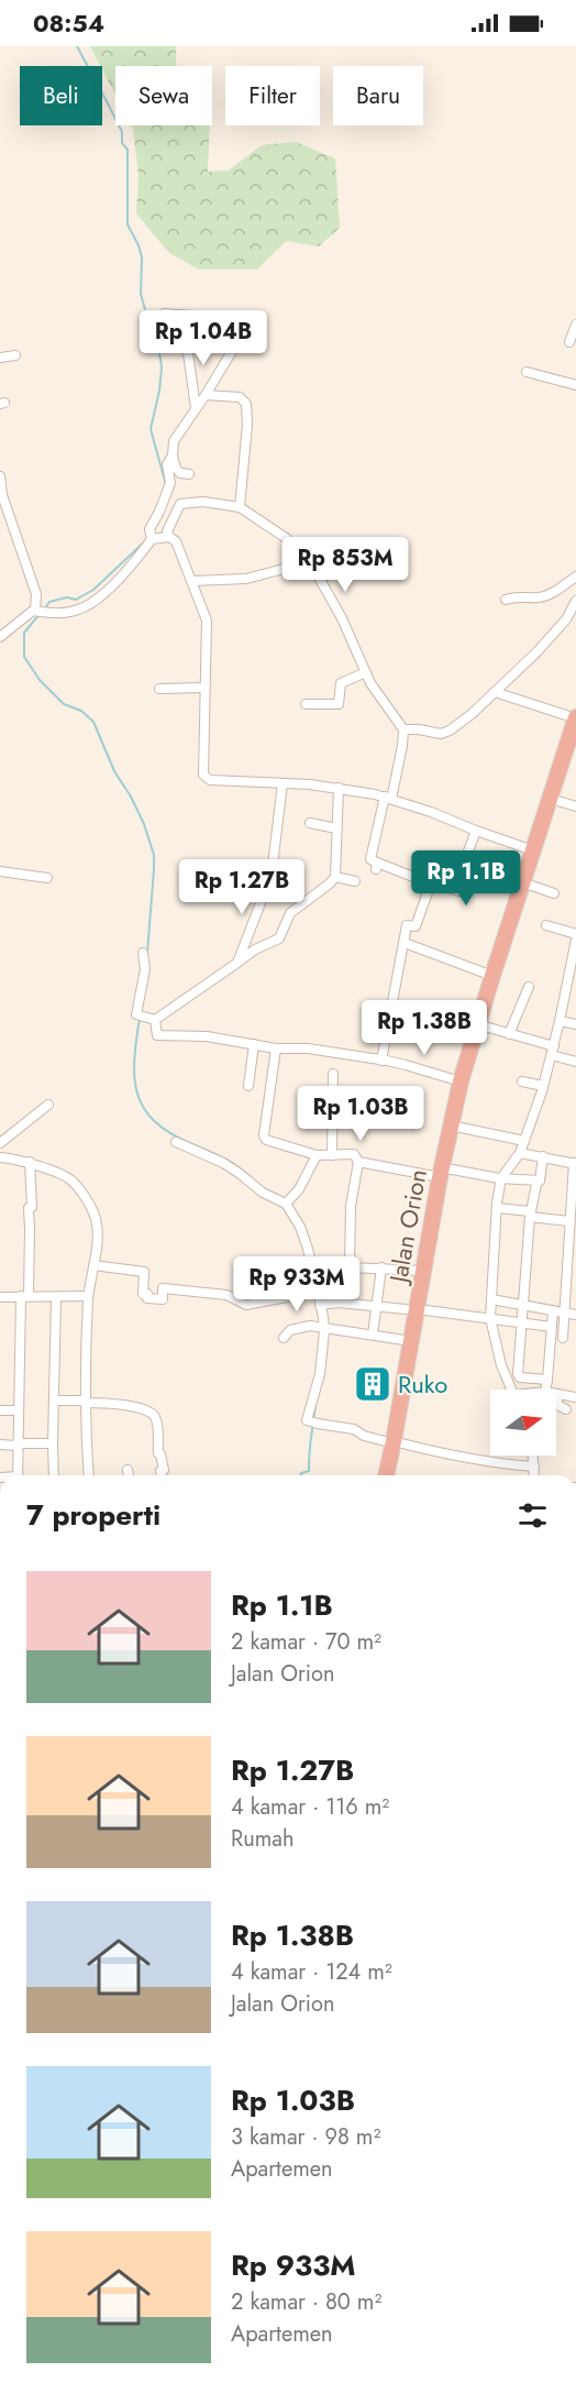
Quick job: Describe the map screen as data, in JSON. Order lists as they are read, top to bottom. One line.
{"streets":{"highway":["Jalan Orion"]},"places":{"building":["Ruko"]},"north":"right","page":{"status":"08:54","chip":["Beli","Sewa","Filter","Baru"],"price":["Rp 1.04B","Rp 853M","Rp 1.1B","Rp 1.27B","Rp 1.38B","Rp 1.03B","Rp 933M"],"heading":"7 properti","list":[{"name":"Rp 1.1B","note":"2 kamar · 70 m² · Jalan Orion"},{"name":"Rp 1.27B","note":"4 kamar · 116 m² · Rumah"},{"name":"Rp 1.38B","note":"4 kamar · 124 m² · Jalan Orion"},{"name":"Rp 1.03B","note":"3 kamar · 98 m² · Apartemen"},{"name":"Rp 933M","note":"2 kamar · 80 m² · Apartemen"}]}}
